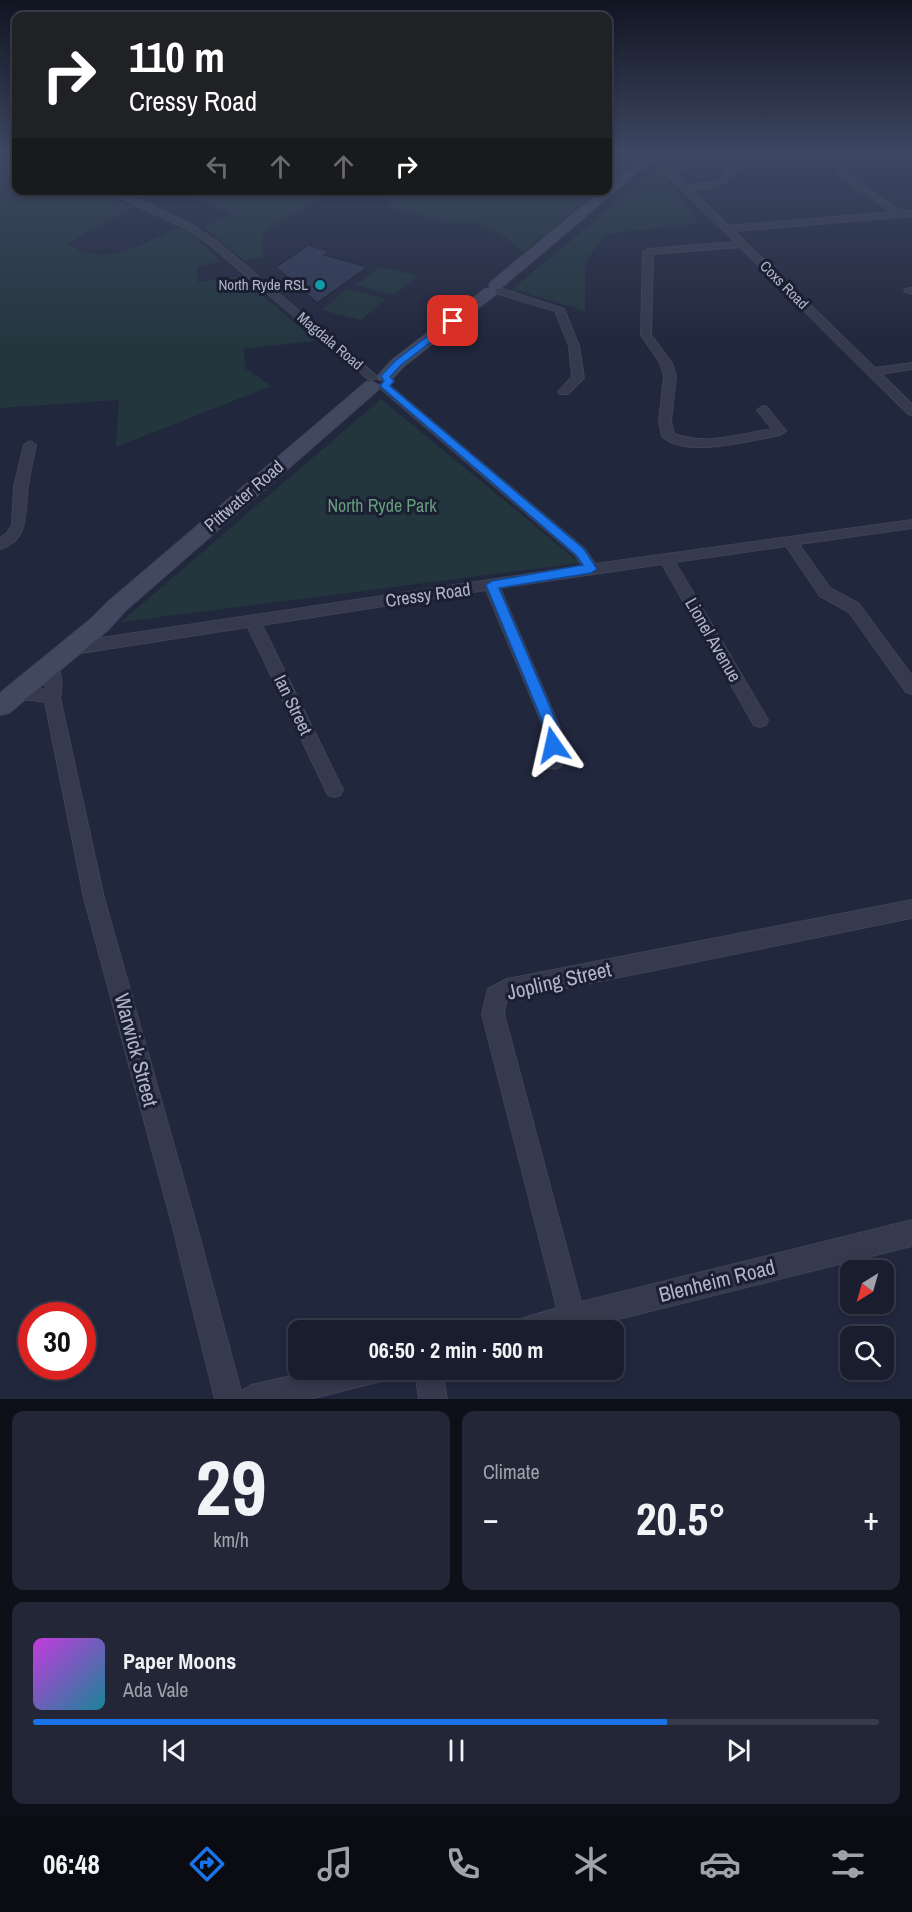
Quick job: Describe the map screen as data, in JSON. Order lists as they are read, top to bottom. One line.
{"streets":{"main road":["Pittwater Road"],"street":["Coxs Road","Magdala Road","Cressy Road","Lionel Avenue","Ian Street","Jopling Street","Warwick Street","Blenheim Road"]},"crossings":[["Magdala Road","Pittwater Road"],["Magdala Road","Cressy Road"],["Pittwater Road","Cressy Road"],["Pittwater Road","Warwick Street"],["Cressy Road","Lionel Avenue"],["Cressy Road","Ian Street"],["Jopling Street","Blenheim Road"]],"parks":["North Ryde Park"],"places":["North Ryde RSL"],"north":"bottom left","page":{"turn":["110 m","Cressy Road"],"limit":"30","trip":"06:50 · 2 min · 500 m","tile":[["29","km/h"],"Climate"],"heat":["−","20.5°","+"],"song":["Paper Moons","Ada Vale"],"tabs":"06:48"}}
